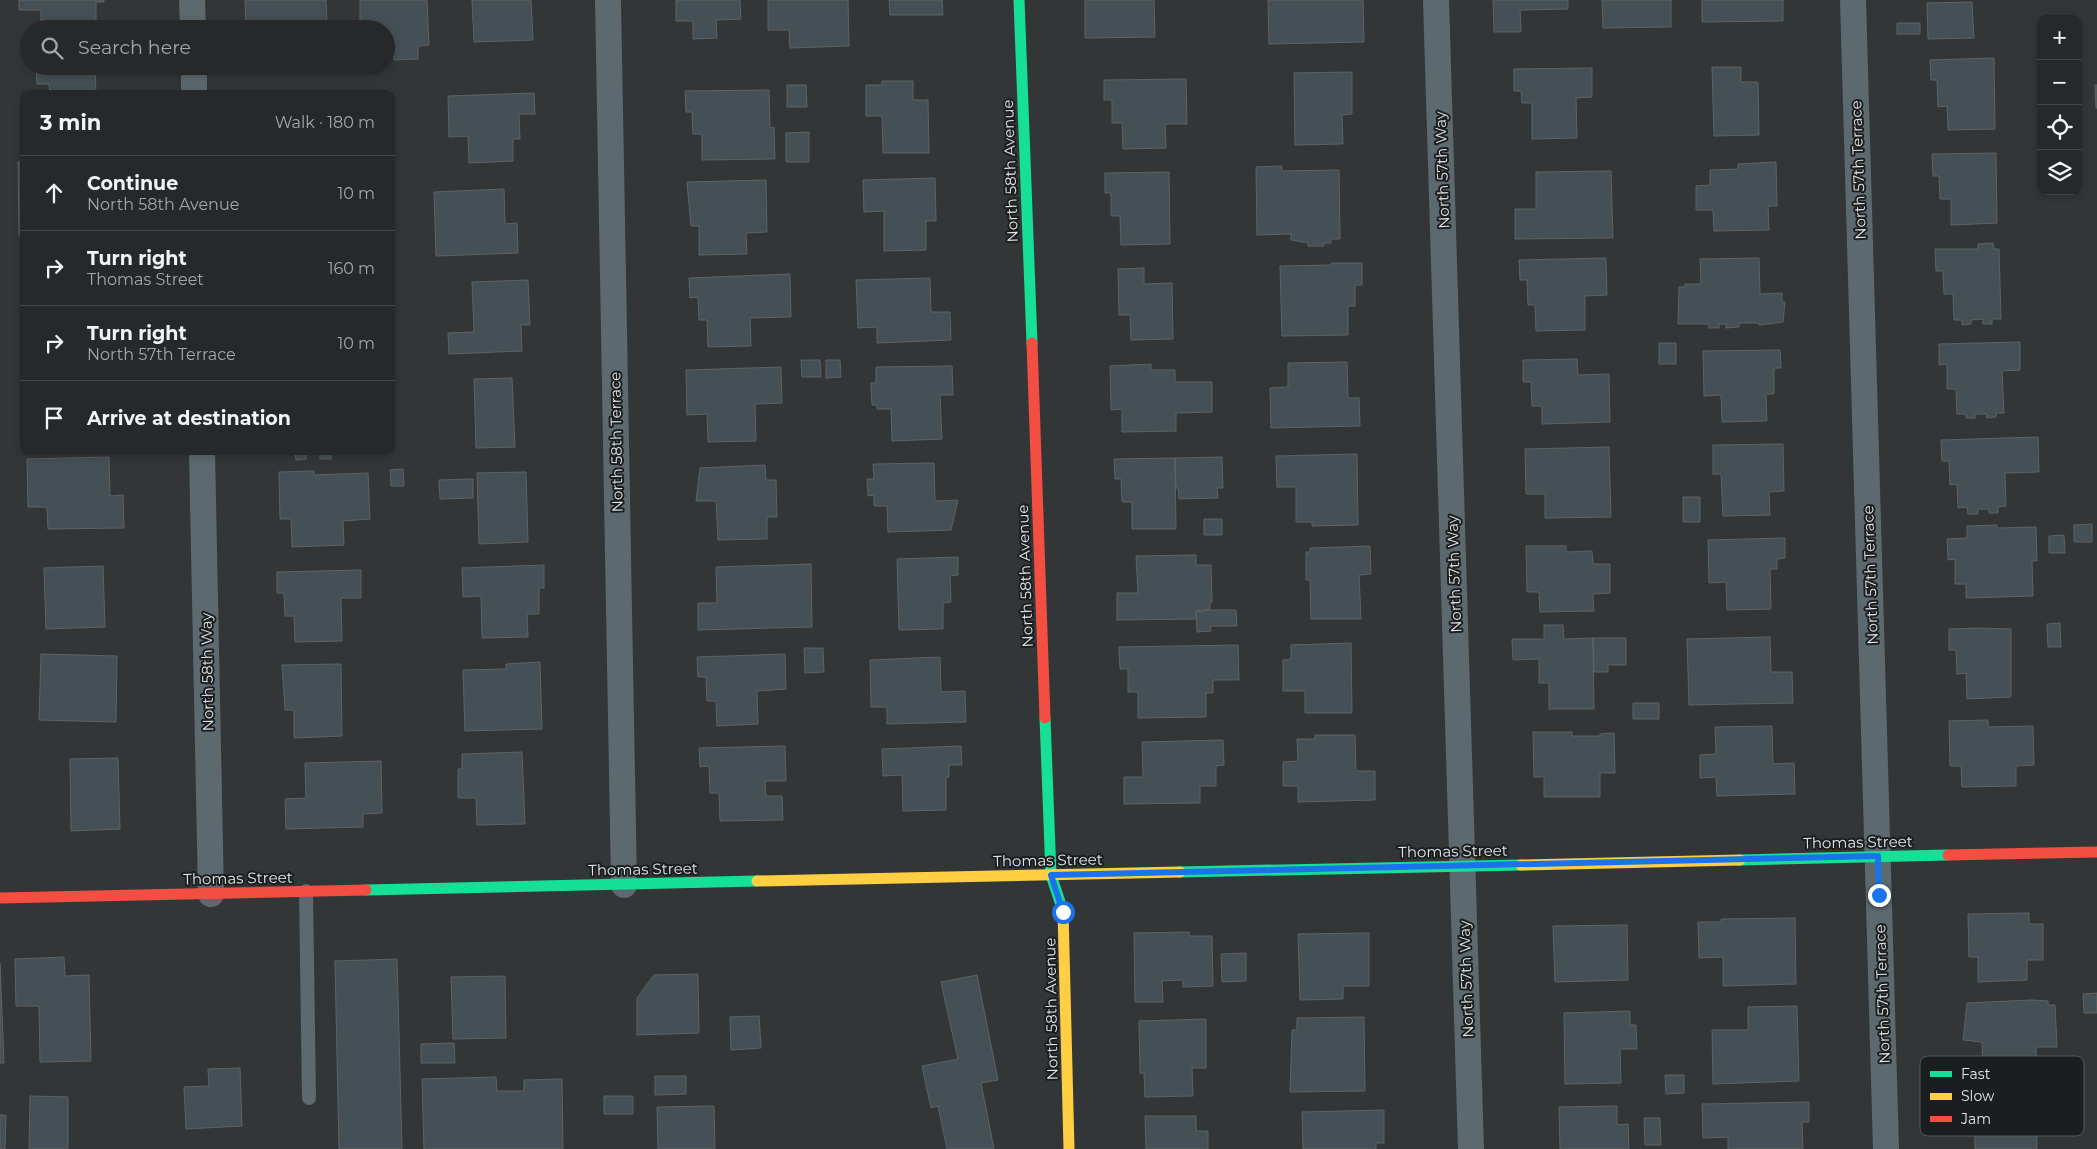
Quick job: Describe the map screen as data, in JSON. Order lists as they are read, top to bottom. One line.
{"streets":{"street":["North 57th Way","North 57th Terrace","North 58th Avenue","North 58th Terrace","North 58th Way","Thomas Street"]},"crossings":[["North 57th Way","Thomas Street"],["North 57th Terrace","Thomas Street"],["North 58th Avenue","Thomas Street"],["North 58th Terrace","Thomas Street"],["North 58th Way","Thomas Street"]],"legend":["Fast","Slow","Jam"],"page":{"map_buttons":["+","−"],"search":"Search here","heading":["3 min","Walk · 180 m"],"list":[["Continue","North 58th Avenue","10 m"],["Turn right","Thomas Street","160 m"],["Turn right","North 57th Terrace","10 m"],"Arrive at destination"]}}
